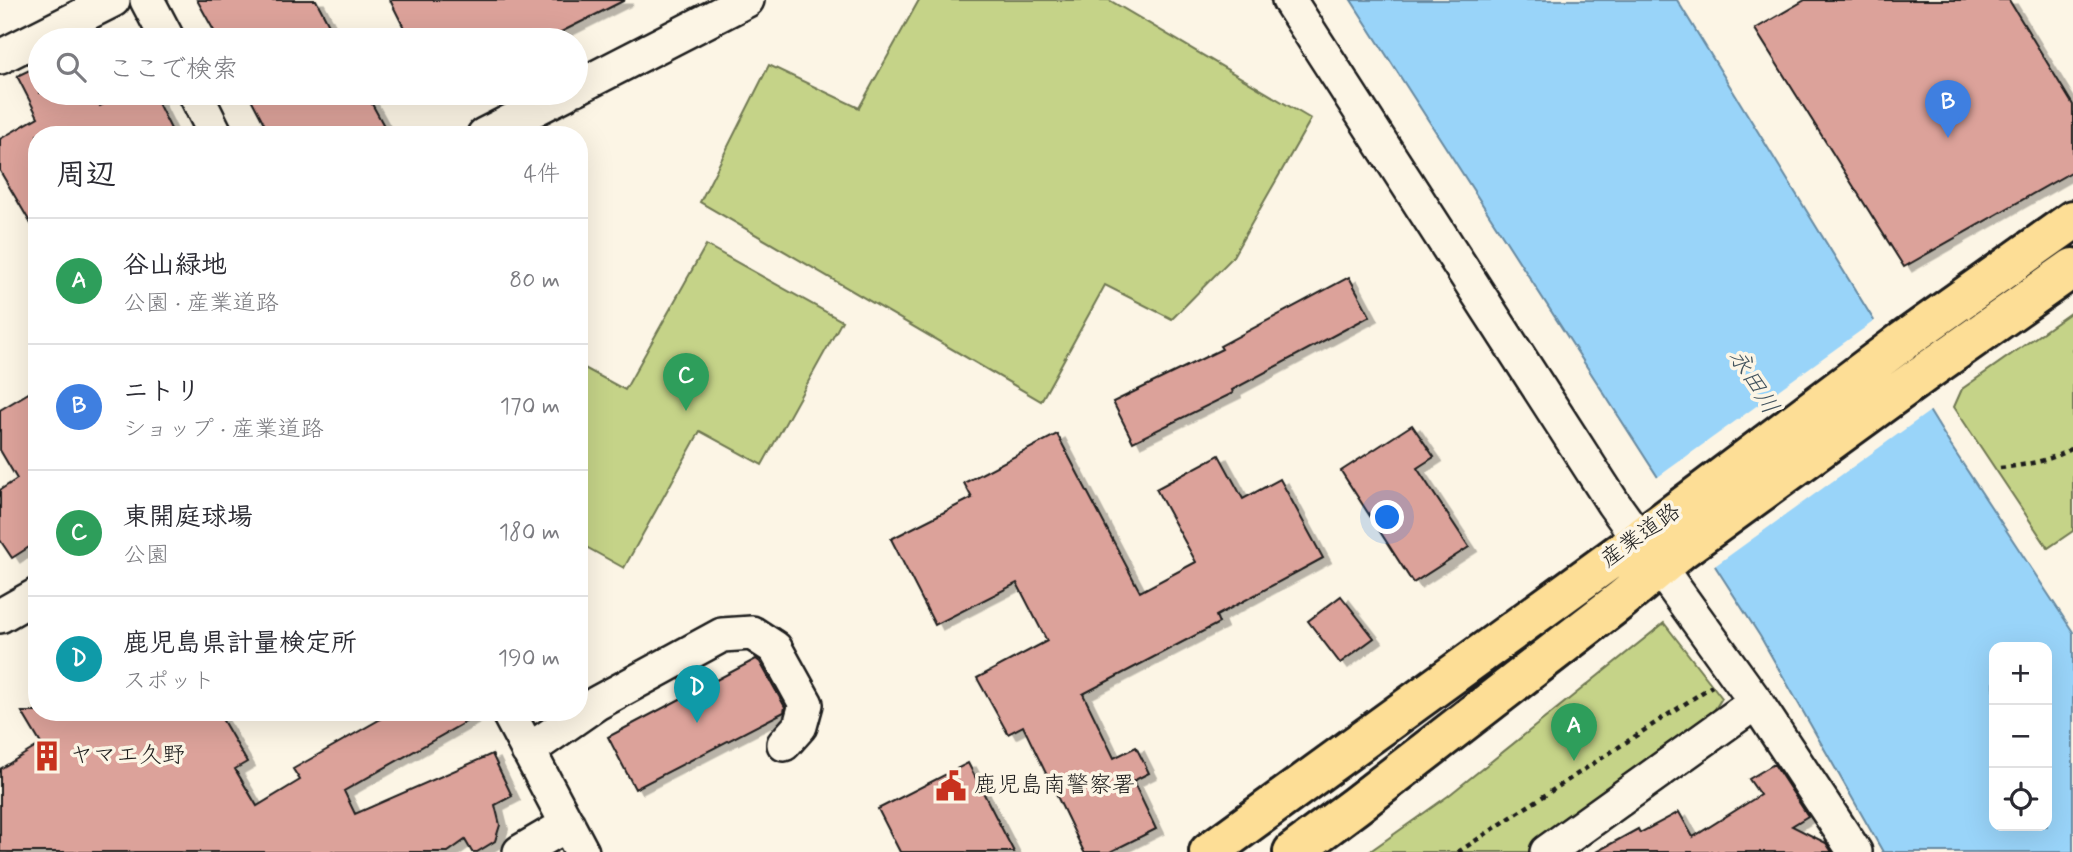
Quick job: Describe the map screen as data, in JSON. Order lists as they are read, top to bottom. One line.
{"streets":{"main road":["産業道路"]},"water":["永田川"],"places":{"building":["ヤマエ久野"],"public building":["鹿児島南警察署"]},"page":{"search":"ここで検索","pins":["B","C","D","A"],"heading":["周辺","4件"],"list":[{"mark":"A","name":"谷山緑地","note":"公園 · 産業道路","value":"80 m"},{"mark":"B","name":"ニトリ","note":"ショップ · 産業道路","value":"170 m"},{"mark":"C","name":"東開庭球場","note":"公園","value":"180 m"},{"mark":"D","name":"鹿児島県計量検定所","note":"スポット","value":"190 m"}],"map_buttons":["+","−"]}}
